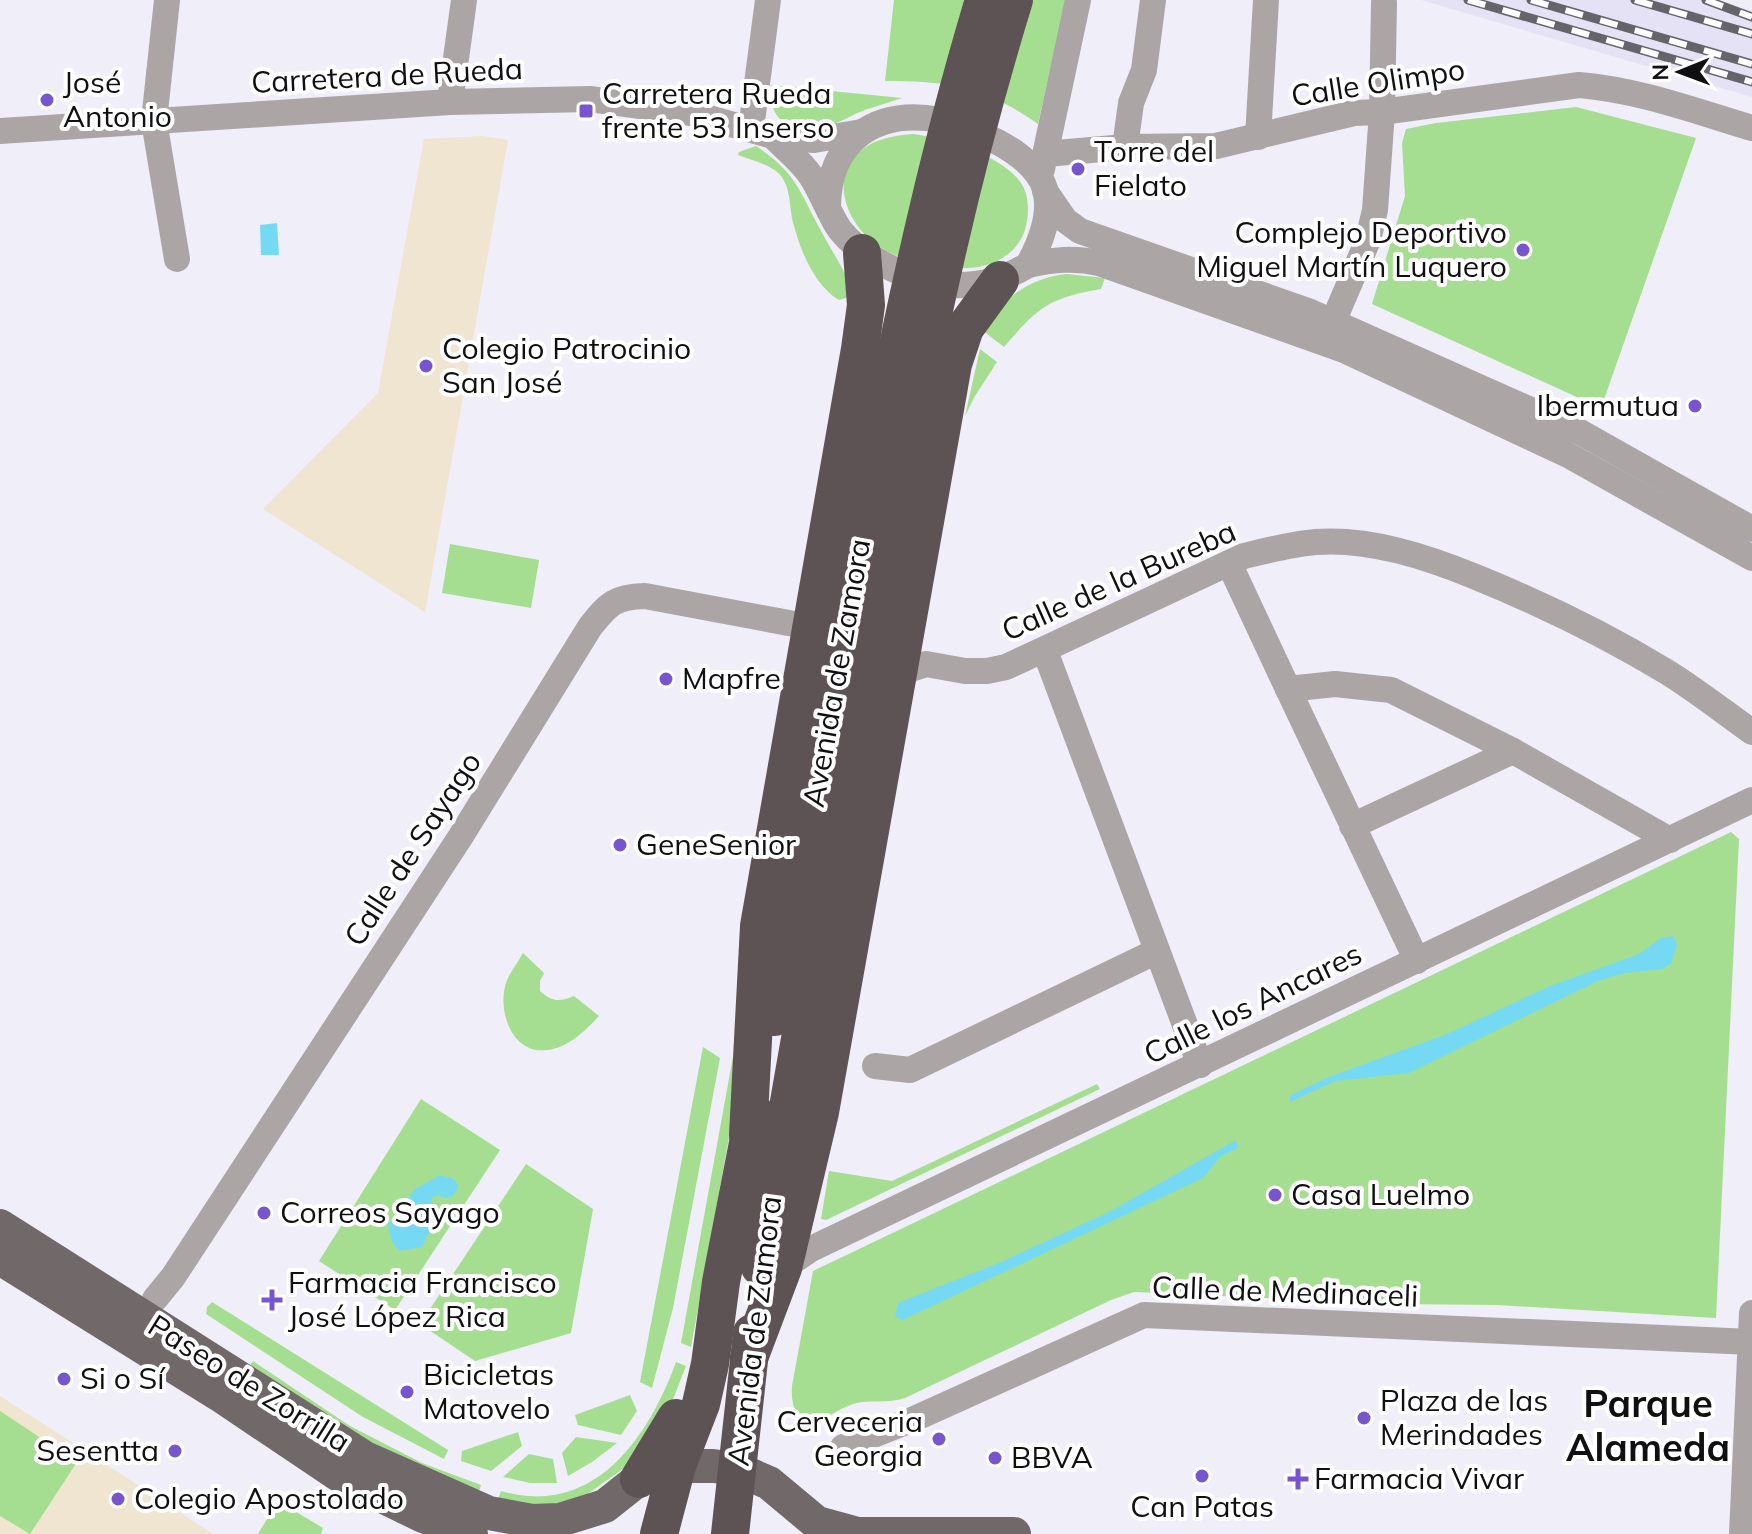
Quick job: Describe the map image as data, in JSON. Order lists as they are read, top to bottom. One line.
{"streets":{"highway":["Avenida de Zamora"],"main road":["Paseo de Zorrilla"],"street":["Carretera de Rueda","Calle Olimpo","Calle de la Bureba","Calle de Sayago","Calle los Ancares","Calle de Medinaceli"]},"crossings":[["Carretera de Rueda","Calle Olimpo"],["Avenida de Zamora","Paseo de Zorrilla"]],"districts":["Parque Alameda"],"places":{"other":["José Antonio","Torre del Fielato","Complejo Deportivo Miguel Martín Luquero","Colegio Patrocinio San José","Ibermutua","Mapfre","GeneSenior","Casa Luelmo","Correos Sayago","Si o Sí","Bicicletas Matovelo","Plaza de las Merindades","Cerveceria Georgia","Sesentta","BBVA","Can Patas","Colegio Apostolado"],"transit":["Carretera Rueda frente 53 Inserso"],"health":["Farmacia Francisco José López Rica","Farmacia Vivar"]},"north":"left"}
